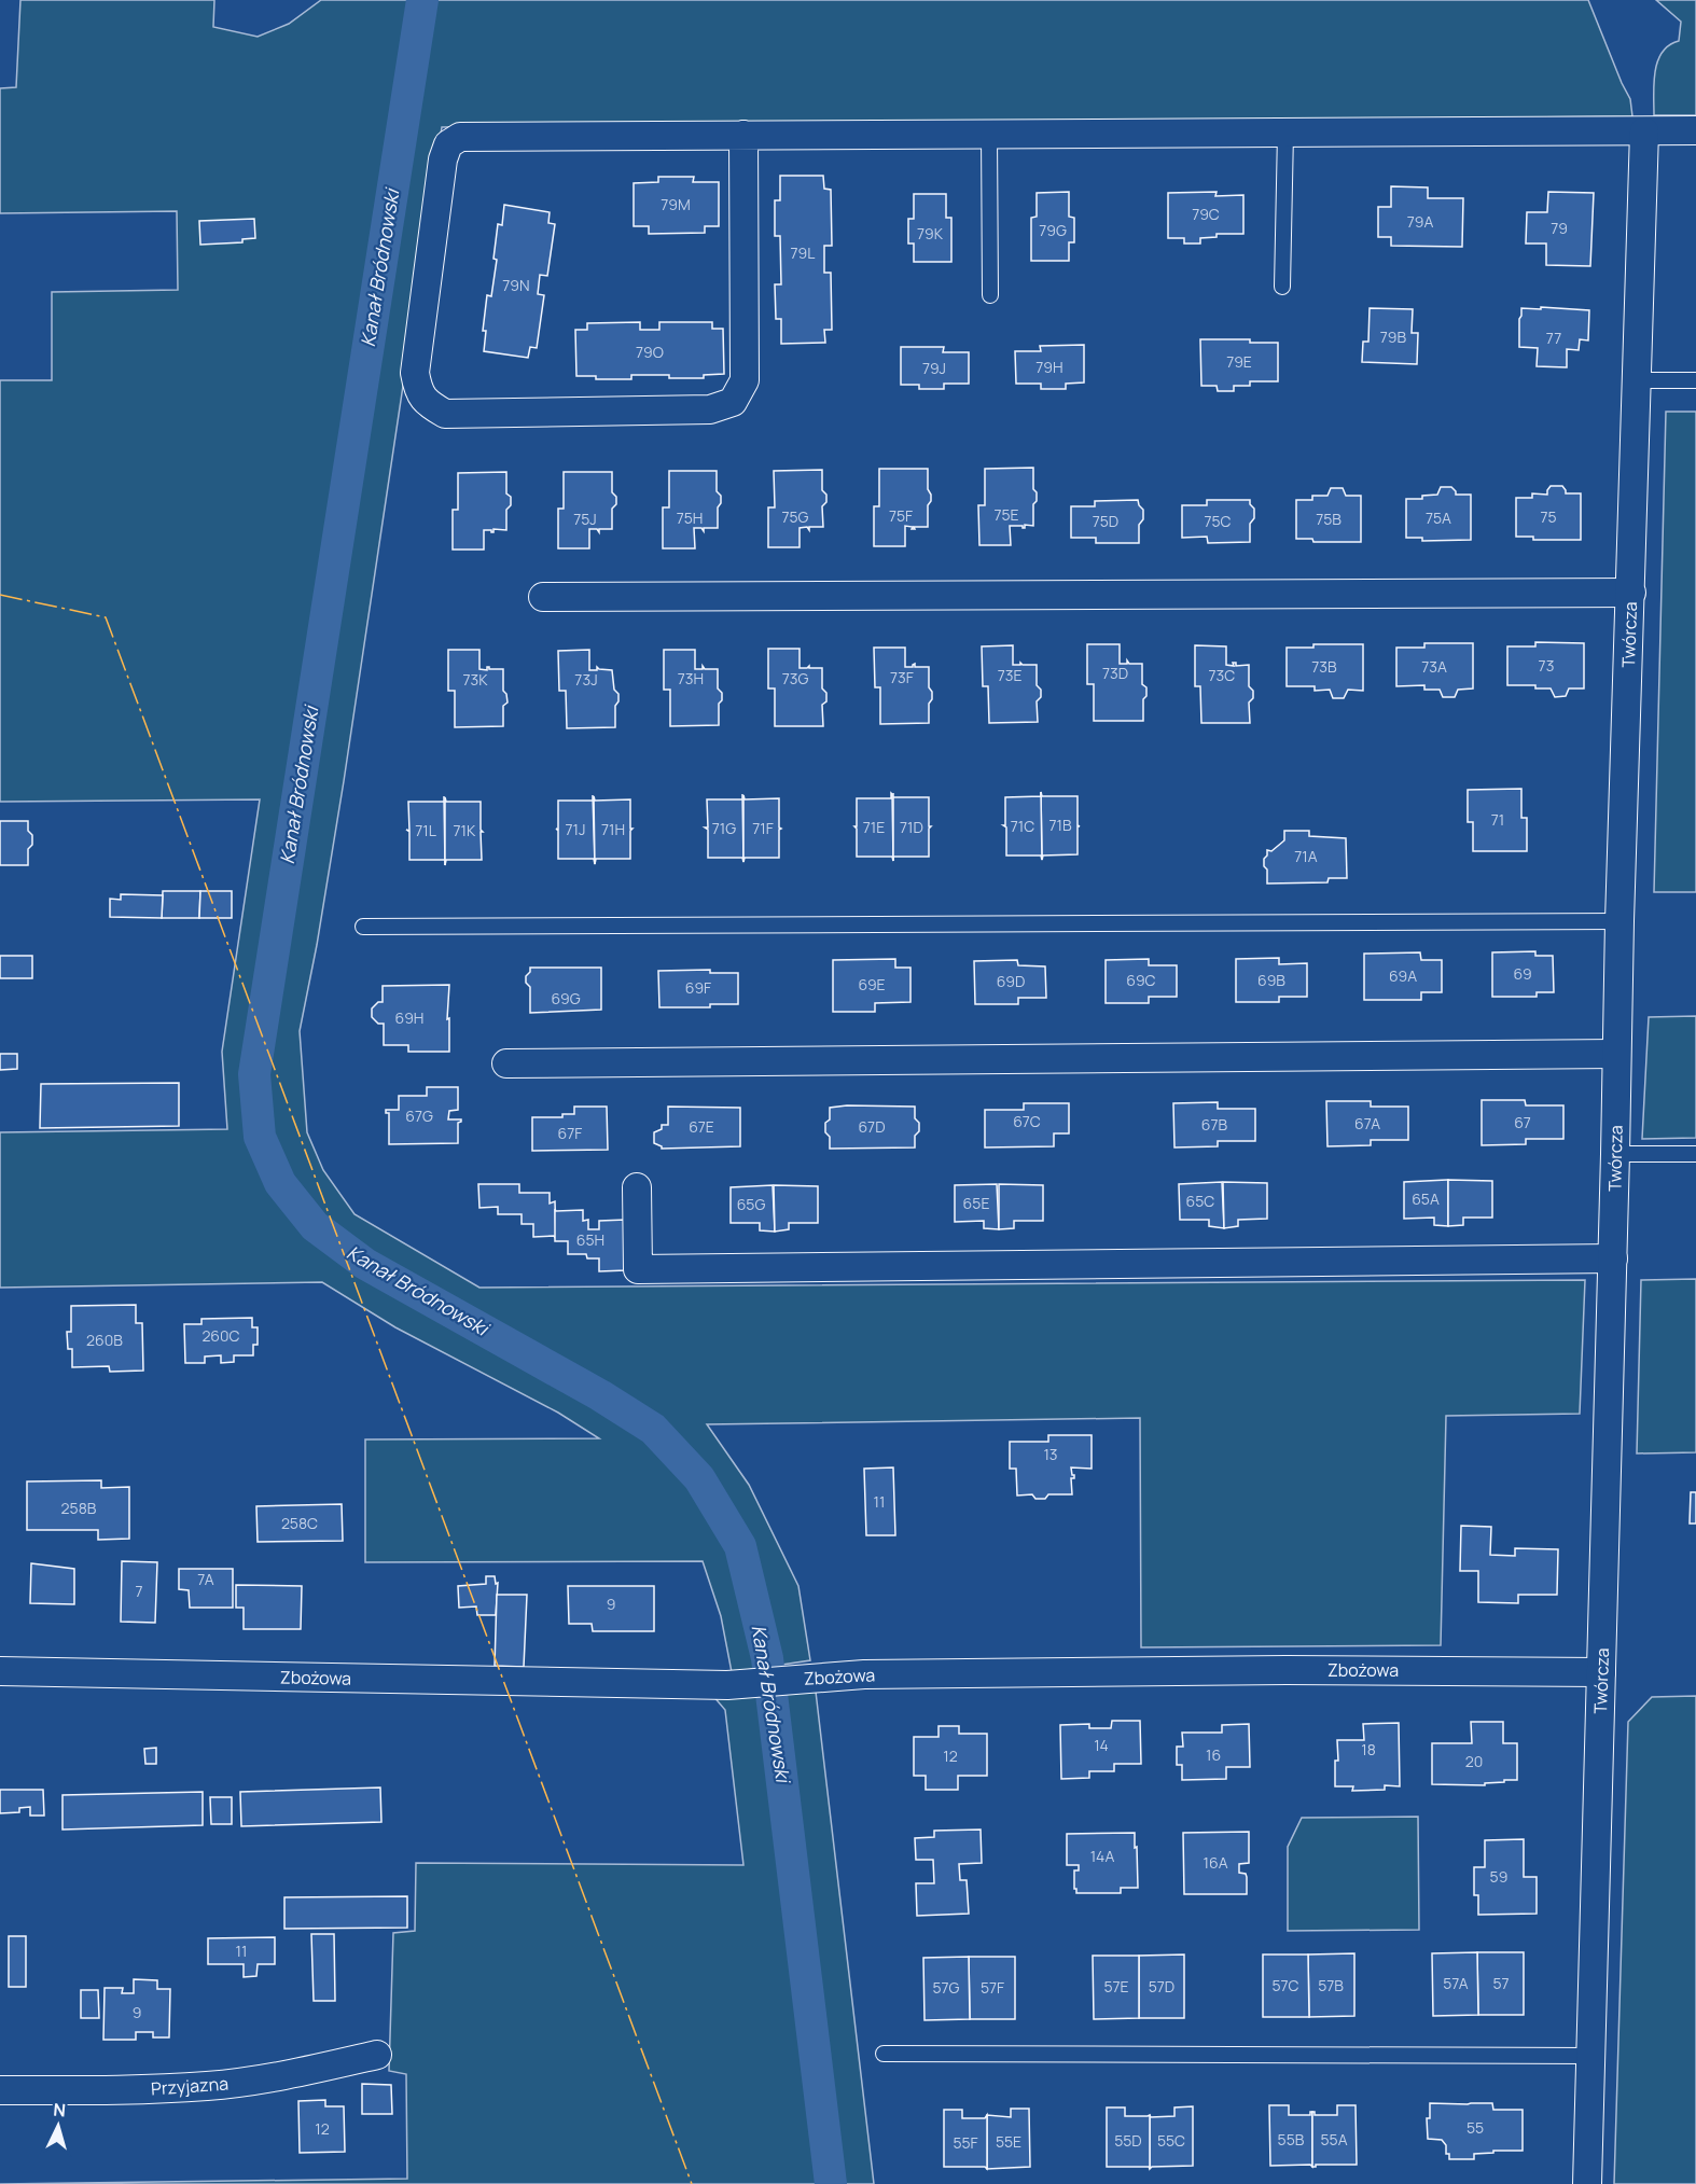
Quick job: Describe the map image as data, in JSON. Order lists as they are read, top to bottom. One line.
{"streets":{"street":["Twórcza","Zbożowa","Przyjazna"]},"crossings":[["Twórcza","Zbożowa"]],"water":["Kanał Bródnowski"],"house_numbers":["79M","79C","79A","79","79G","79K","79L","79N","79B","77","79O","79E","79H","79J","75E","75F","75G","75","75H","75A","75J","75B","75D","75C","73","73B","73A","73D","73E","73C","73F","73H","73G","73K","73J","71","71B","71C","71E","71D","71G","71F","71J","71H","71L","71K","71A","69","69A","69C","69B","69D","69E","69F","69G","69H","67G","67C","67","67A","67B","67E","67D","67F","65A","65C","65E","65G","65H","260C","260B","13","11","258B","258C","7A","7","9","14","18","16","12","20","14A","16A","59","11","57A","57","57C","57B","57E","57D","57G","57F","9","55","12","55B","55A","55D","55C","55E","55F"],"north":"top"}
